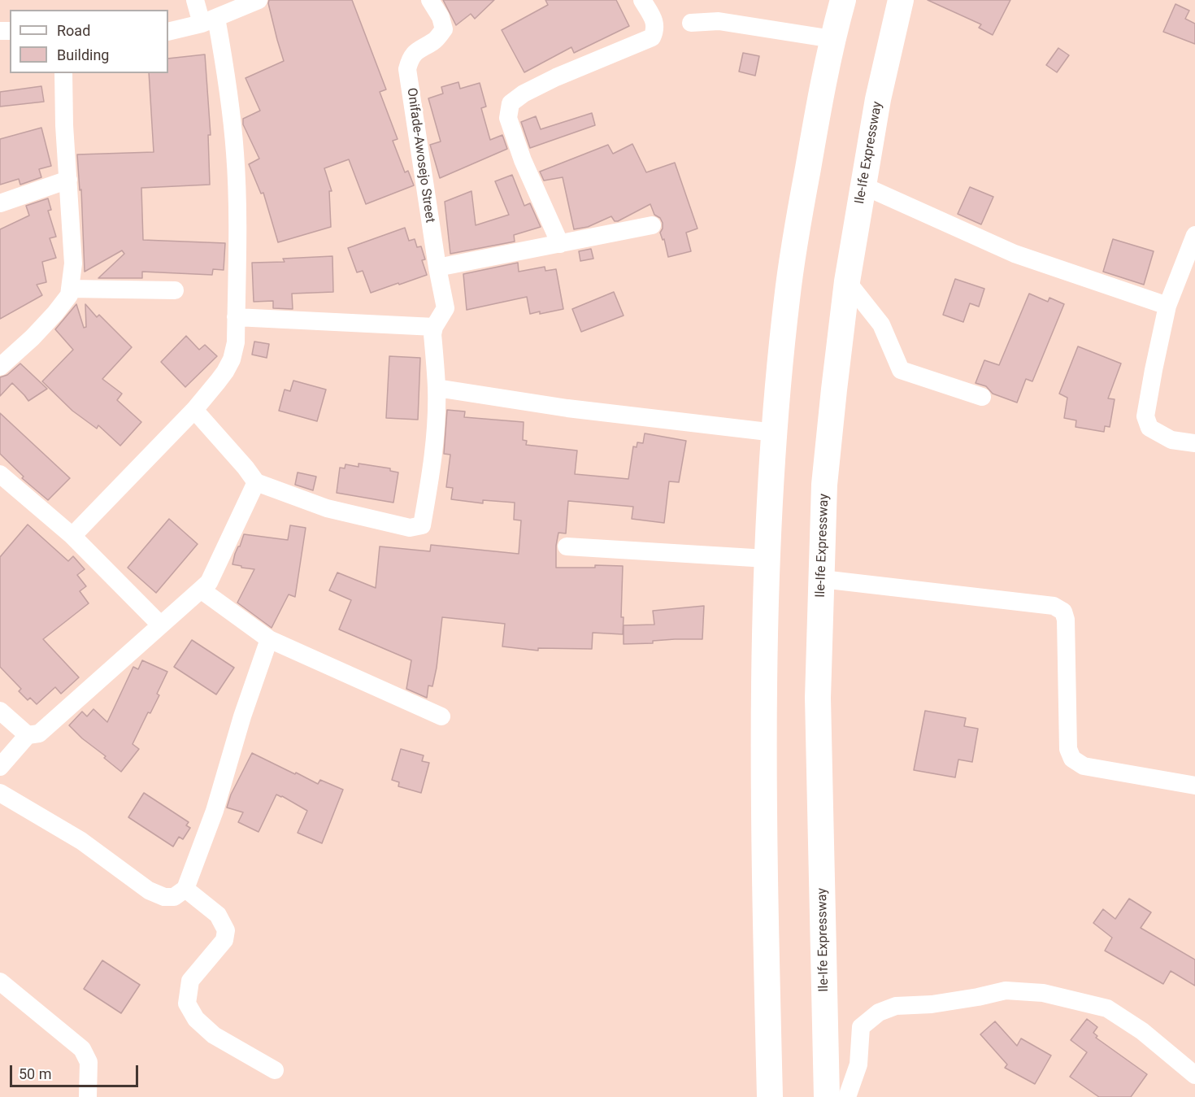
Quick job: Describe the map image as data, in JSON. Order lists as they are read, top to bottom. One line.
{"streets":{"highway":["Ile-Ife Expressway"],"street":["Onifade-Awosejo Street"]},"legend":["Road","Building"],"scale_bar":"50 m"}
